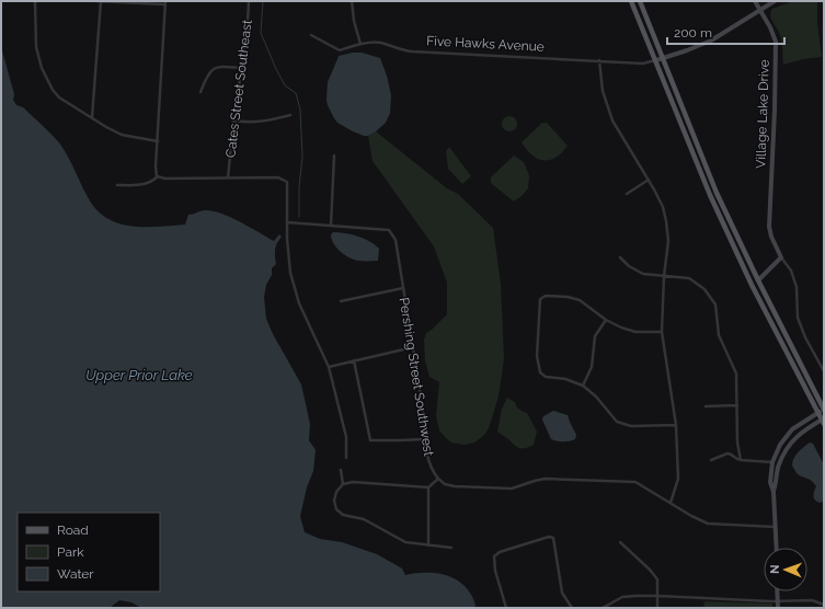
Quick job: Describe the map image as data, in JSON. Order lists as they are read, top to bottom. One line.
{"streets":{"street":["Five Hawks Avenue","Cates Street Southeast","Village Lake Drive","Pershing Street Southwest"]},"crossings":[["Five Hawks Avenue","Village Lake Drive"]],"water":["Upper Prior Lake"],"legend":["Road","Park","Water"],"scale_bar":"200 m","north":"left"}
